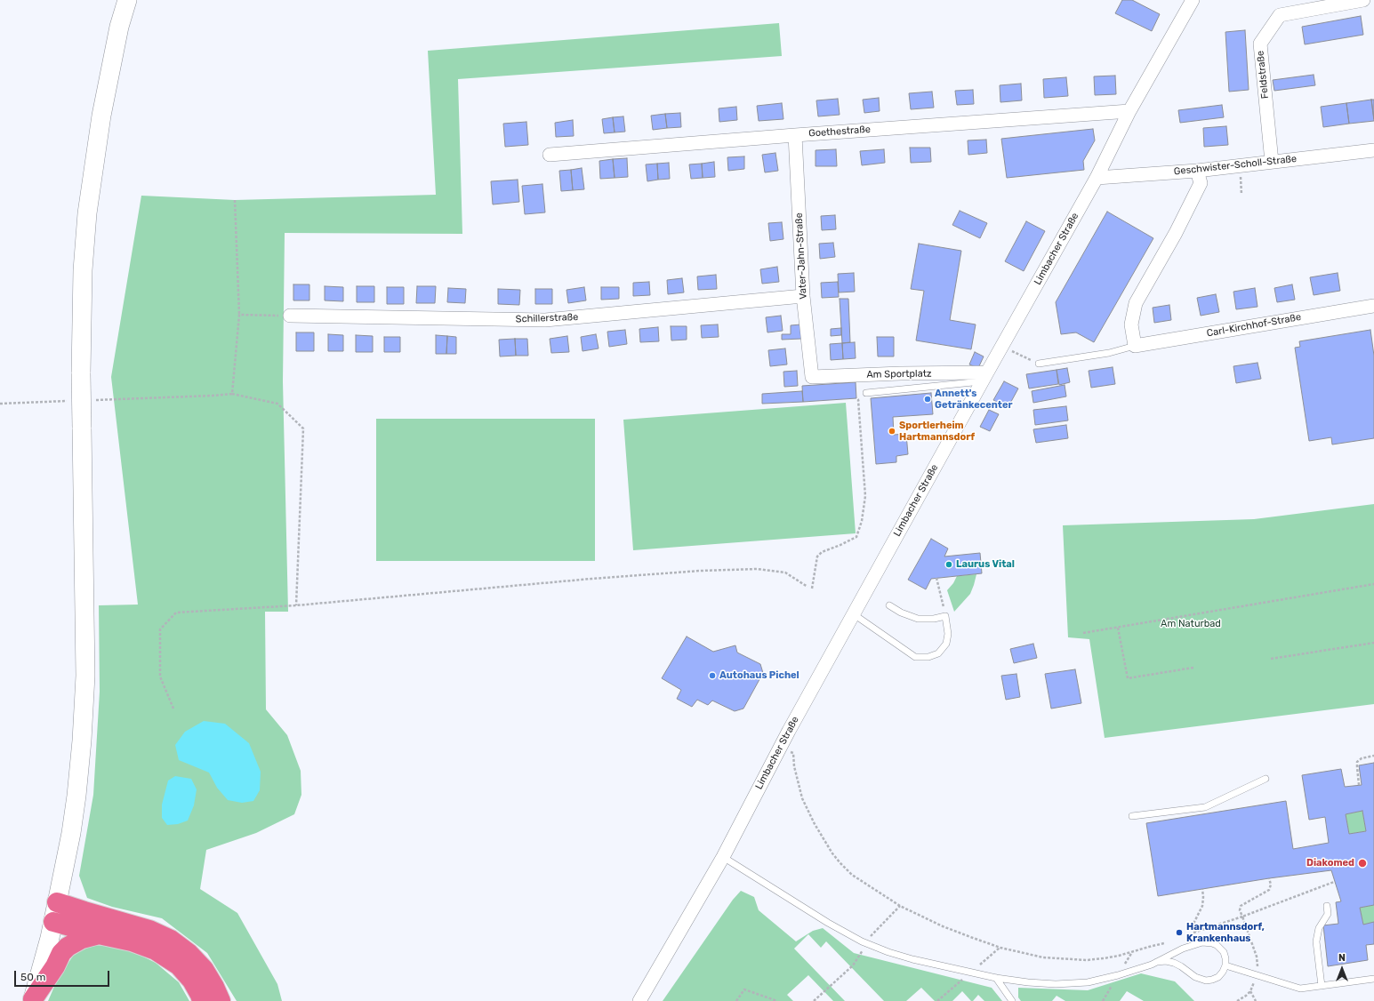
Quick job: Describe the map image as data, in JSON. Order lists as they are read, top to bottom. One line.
{"streets":{"street":["Feldstraße","Goethestraße","Geschwister-Scholl-Straße","Limbacher Straße","Vater-Jahn-Straße","Schillerstraße","Carl-Kirchhof-Straße","Am Sportplatz"]},"crossings":[["Feldstraße","Geschwister-Scholl-Straße"],["Goethestraße","Limbacher Straße"],["Goethestraße","Vater-Jahn-Straße"],["Geschwister-Scholl-Straße","Limbacher Straße"],["Limbacher Straße","Am Sportplatz"],["Vater-Jahn-Straße","Schillerstraße"],["Vater-Jahn-Straße","Am Sportplatz"]],"parks":["Am Naturbad"],"places":["Annett's Getränkecenter","Sportlerheim Hartmannsdorf","Laurus Vital","Autohaus Pichel","Diakomed","Hartmannsdorf, Krankenhaus"],"scale_bar":"50 m","north":"top"}
